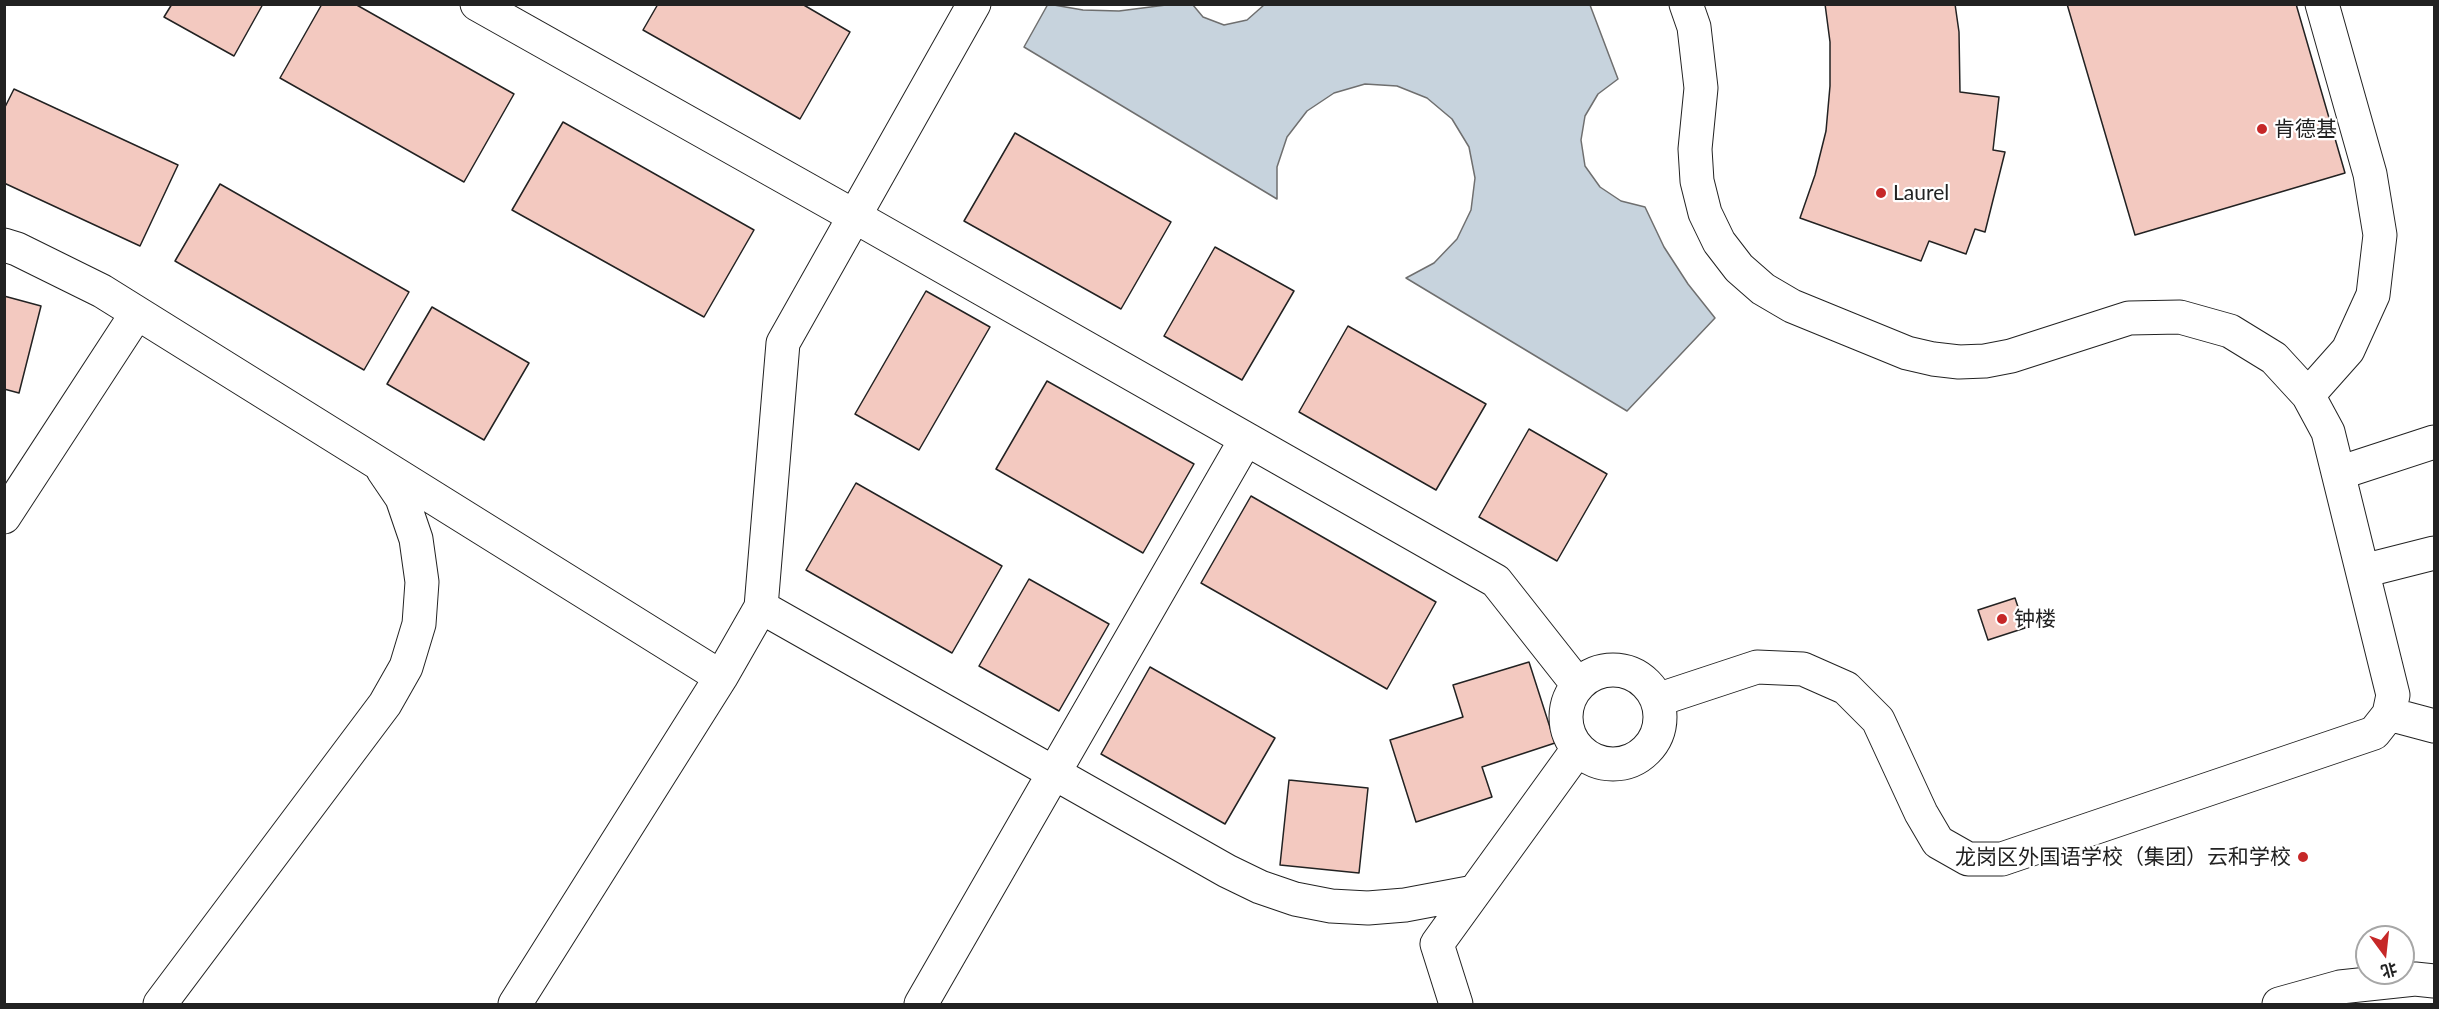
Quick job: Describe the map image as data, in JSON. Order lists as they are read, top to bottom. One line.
{"places":["肯德基","Laurel","钟楼","龙岗区外国语学校（集团）云和学校"],"north":"bottom"}
